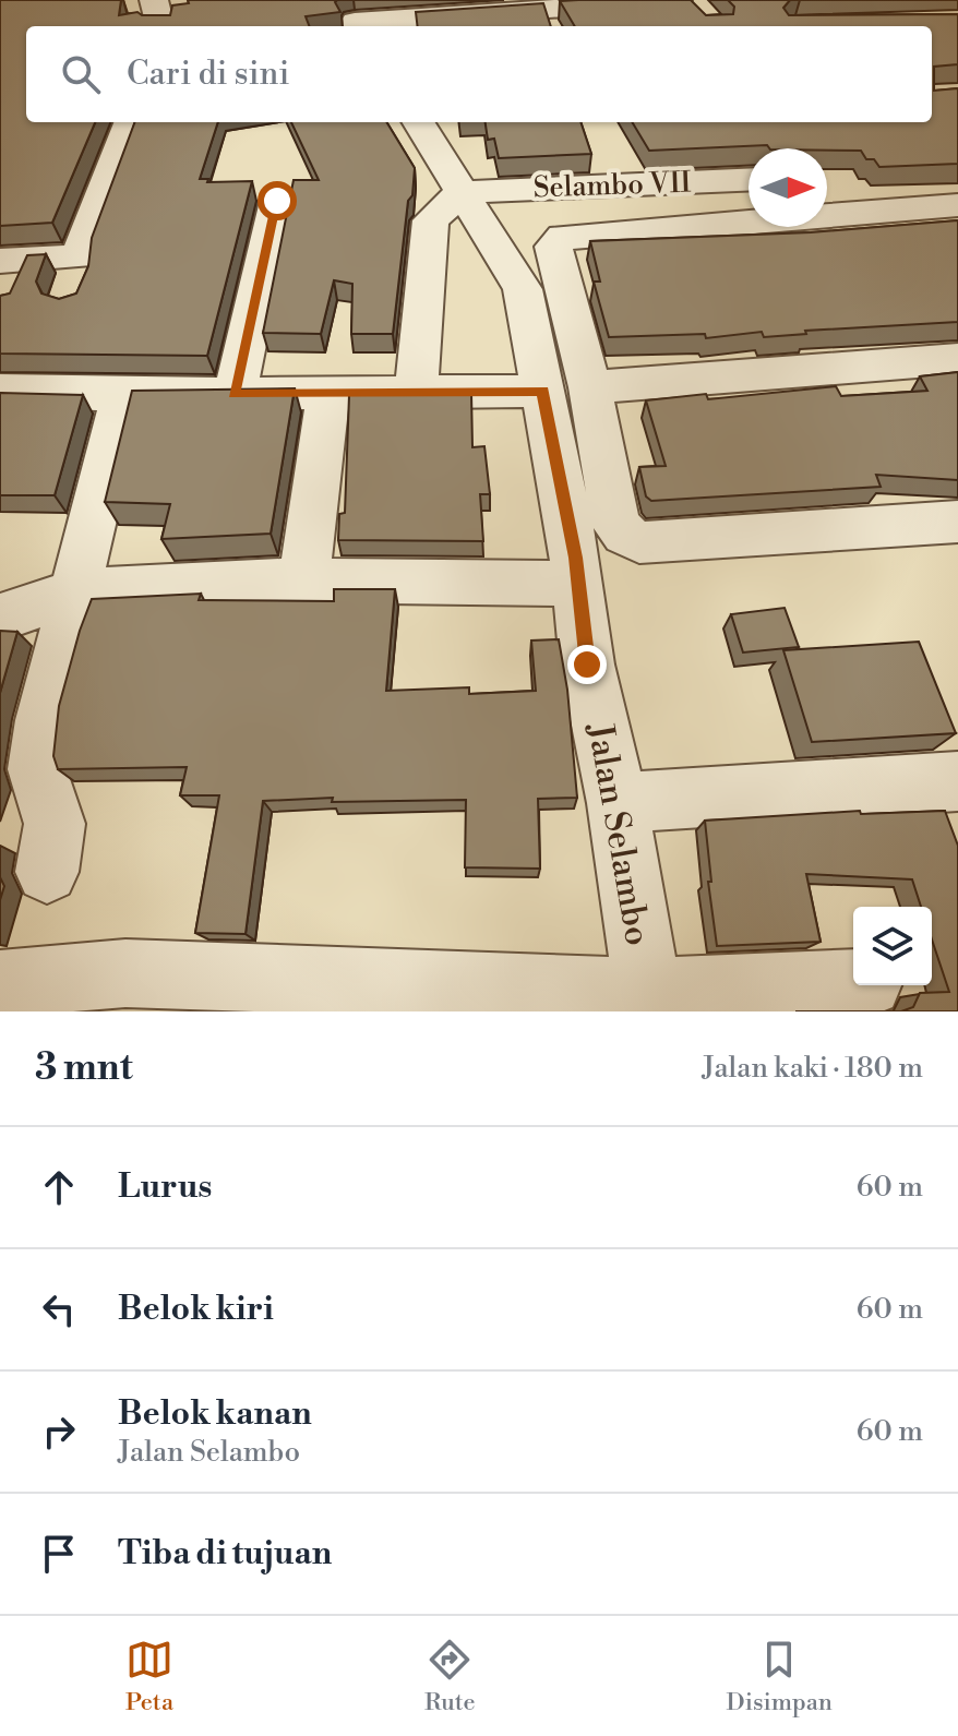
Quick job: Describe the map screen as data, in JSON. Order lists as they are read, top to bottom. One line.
{"streets":{"street":["Selambo VII","Jalan Selambo"]},"crossings":[["Selambo VII","Jalan Selambo"]],"north":"right","page":{"search":"Cari di sini","heading":["3 mnt","Jalan kaki · 180 m"],"list":[["Lurus","60 m"],["Belok kiri","60 m"],["Belok kanan","Jalan Selambo","60 m"],"Tiba di tujuan"],"nav":["Peta","Rute","Disimpan"]}}
